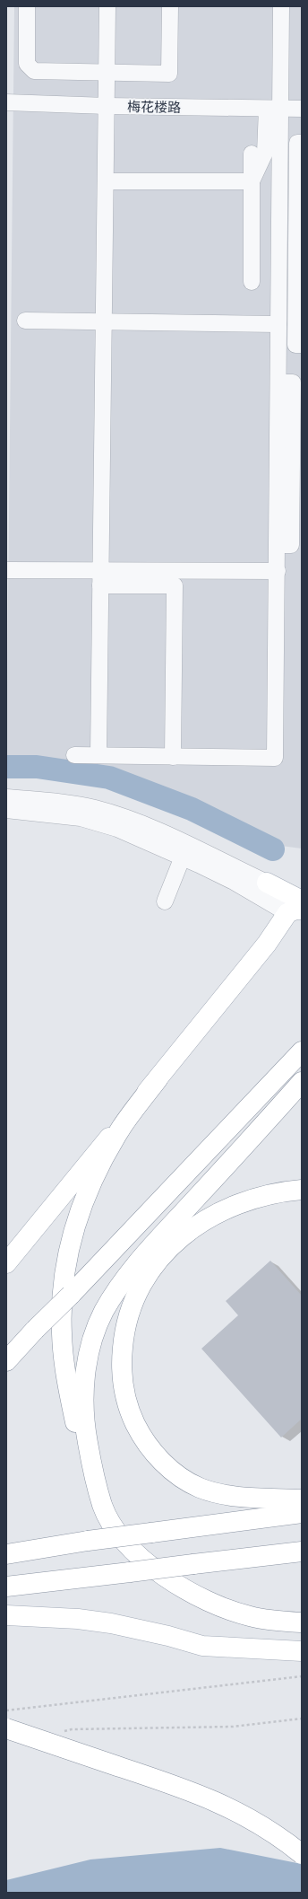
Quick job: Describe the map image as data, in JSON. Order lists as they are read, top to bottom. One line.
{"streets":{"street":["梅花楼路"]}}
